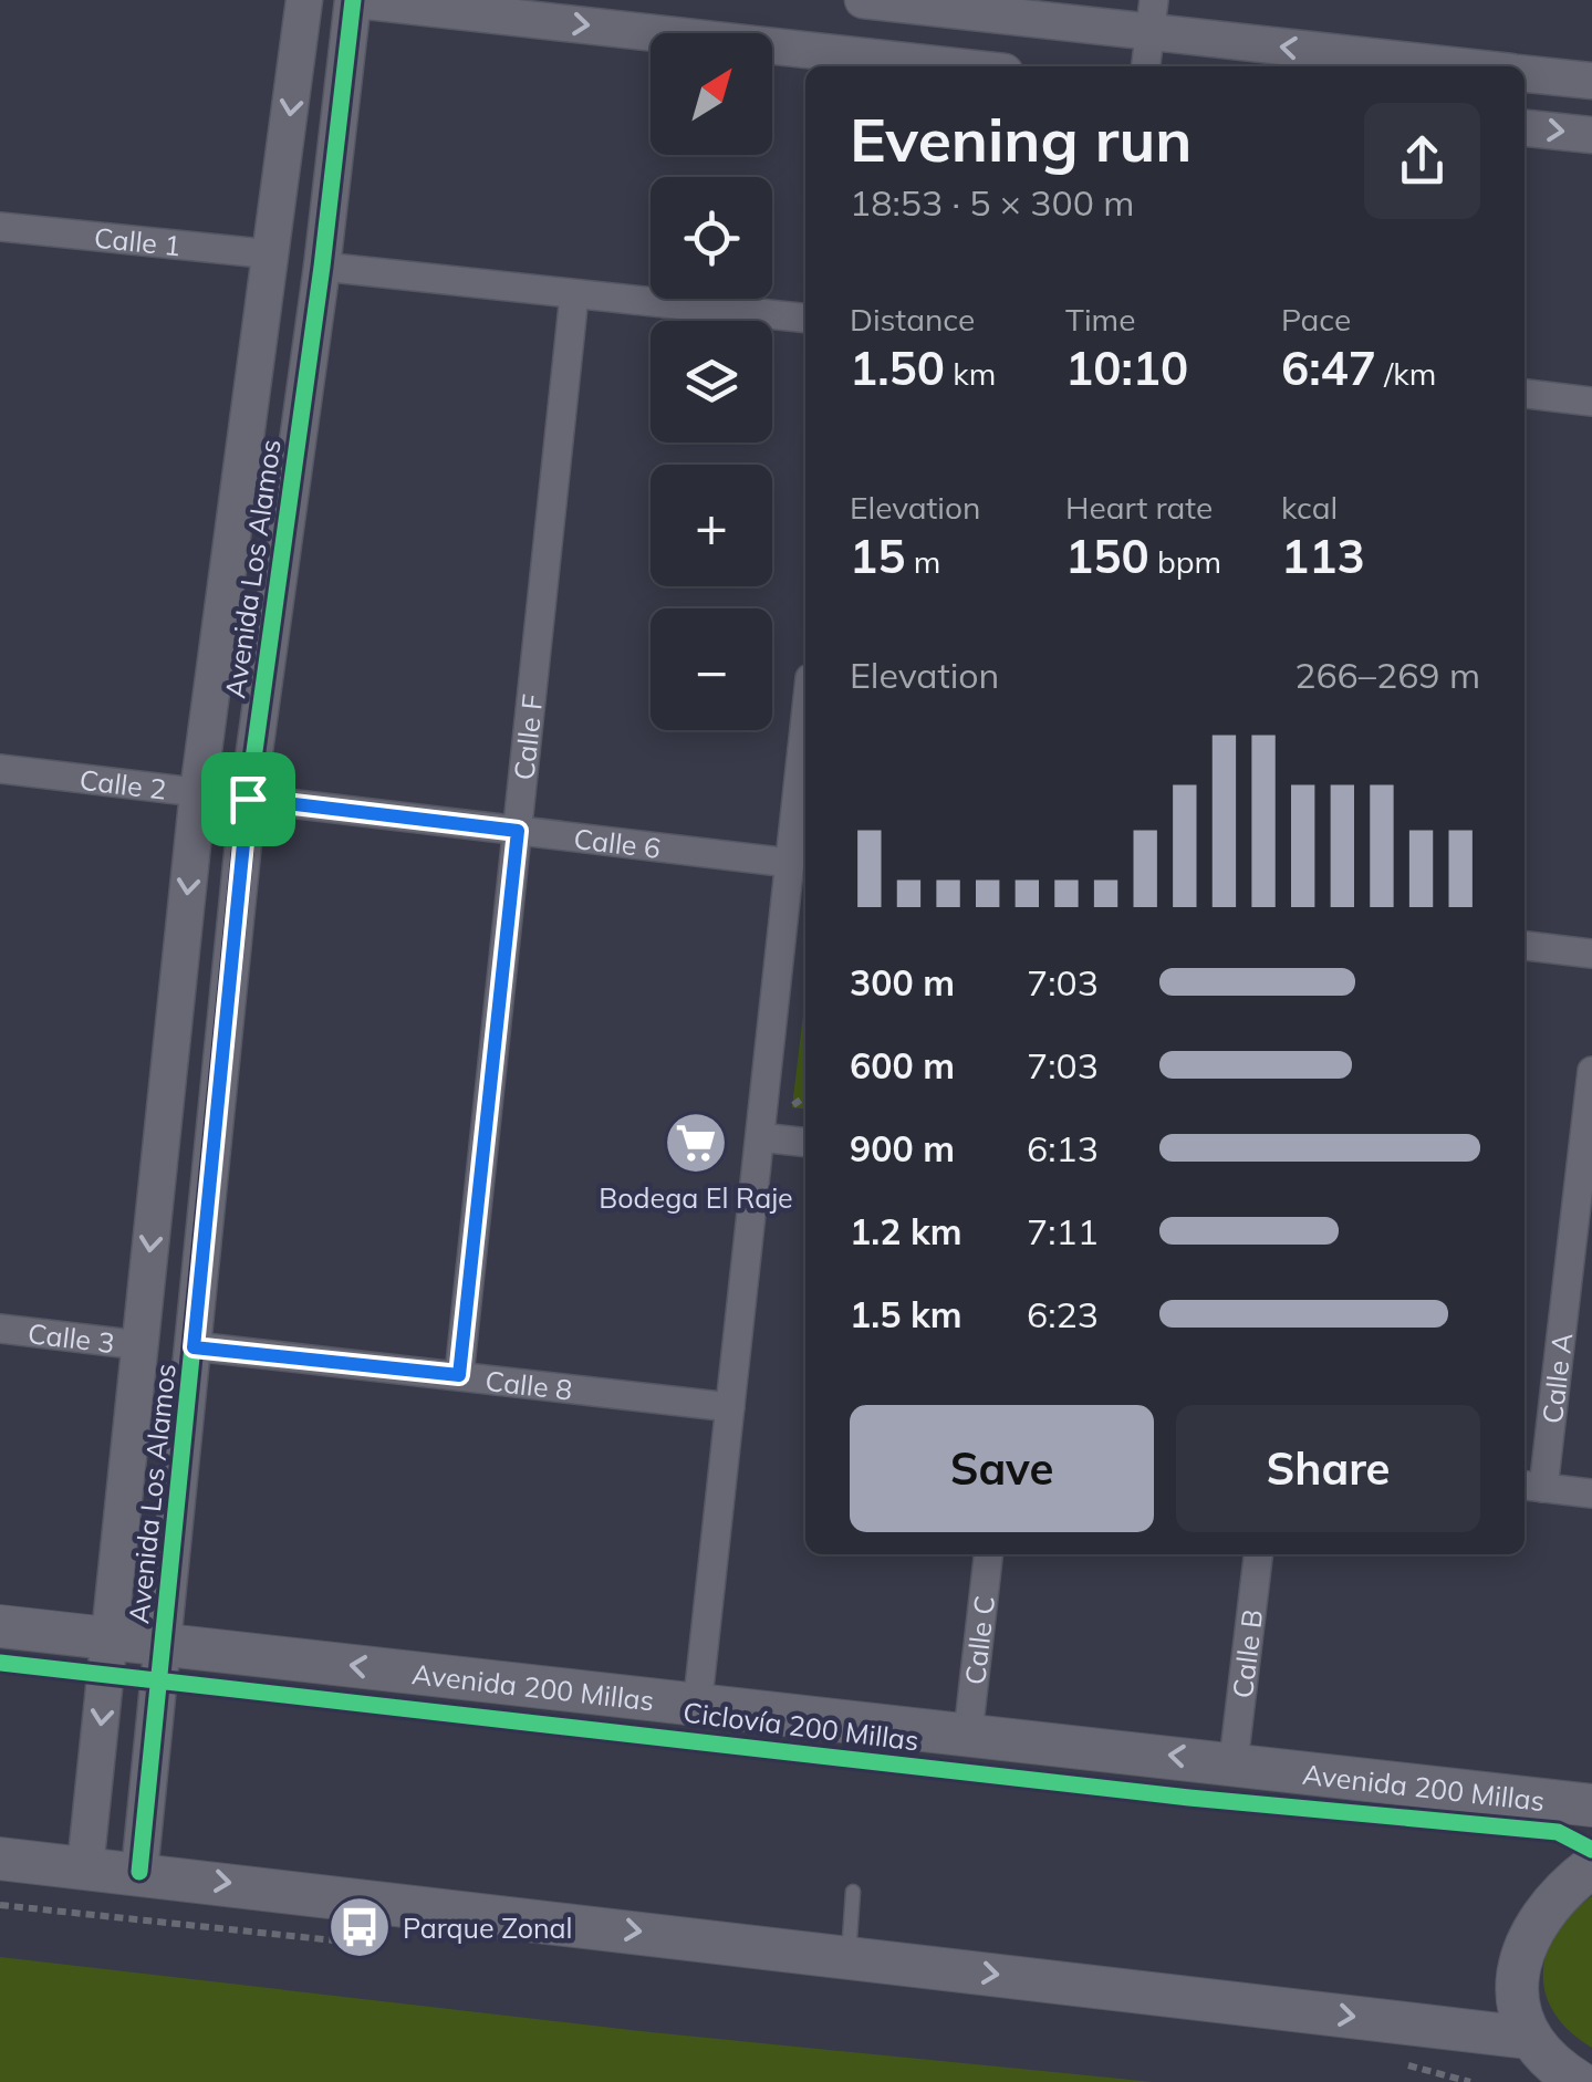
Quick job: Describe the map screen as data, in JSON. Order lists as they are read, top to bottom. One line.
{"streets":{"main road":["Avenida 200 Millas"],"street":["Calle 1","Avenida Los Alamos","Calle F","Calle 2","Calle 6","Calle 3","Calle A","Calle 8","Calle C","Calle B"],"cycle path":["Ciclovía 200 Millas"]},"crossings":[["Calle 1","Avenida Los Alamos"],["Avenida Los Alamos","Calle 2"],["Avenida Los Alamos","Calle 6"],["Avenida Los Alamos","Calle 3"],["Avenida Los Alamos","Calle 8"],["Avenida Los Alamos","Avenida 200 Millas"],["Calle F","Calle 6"],["Calle F","Calle 8"],["Calle 2","Calle 6"],["Calle C","Avenida 200 Millas"],["Calle B","Avenida 200 Millas"]],"places":{"supermarket":["Bodega El Raje"],"bus stop":["Parque Zonal"]},"north":"top right","page":{"map_buttons":["+","−"],"heading":["Evening run","18:53 · 5 × 300 m"],"stats":[["Distance","1.50 km"],["Time","10:10"],["Pace","6:47 /km"],["Elevation","15 m"],["Heart rate","150 bpm"],["kcal","113"]],"chart":["Elevation","266–269 m"],"list":[{"name":"300 m","note":"7:03"},{"name":"600 m","note":"7:03"},{"name":"900 m","note":"6:13"},{"name":"1.2 km","note":"7:11"},{"name":"1.5 km","note":"6:23"}],"buttons":["Save","Share"]}}
